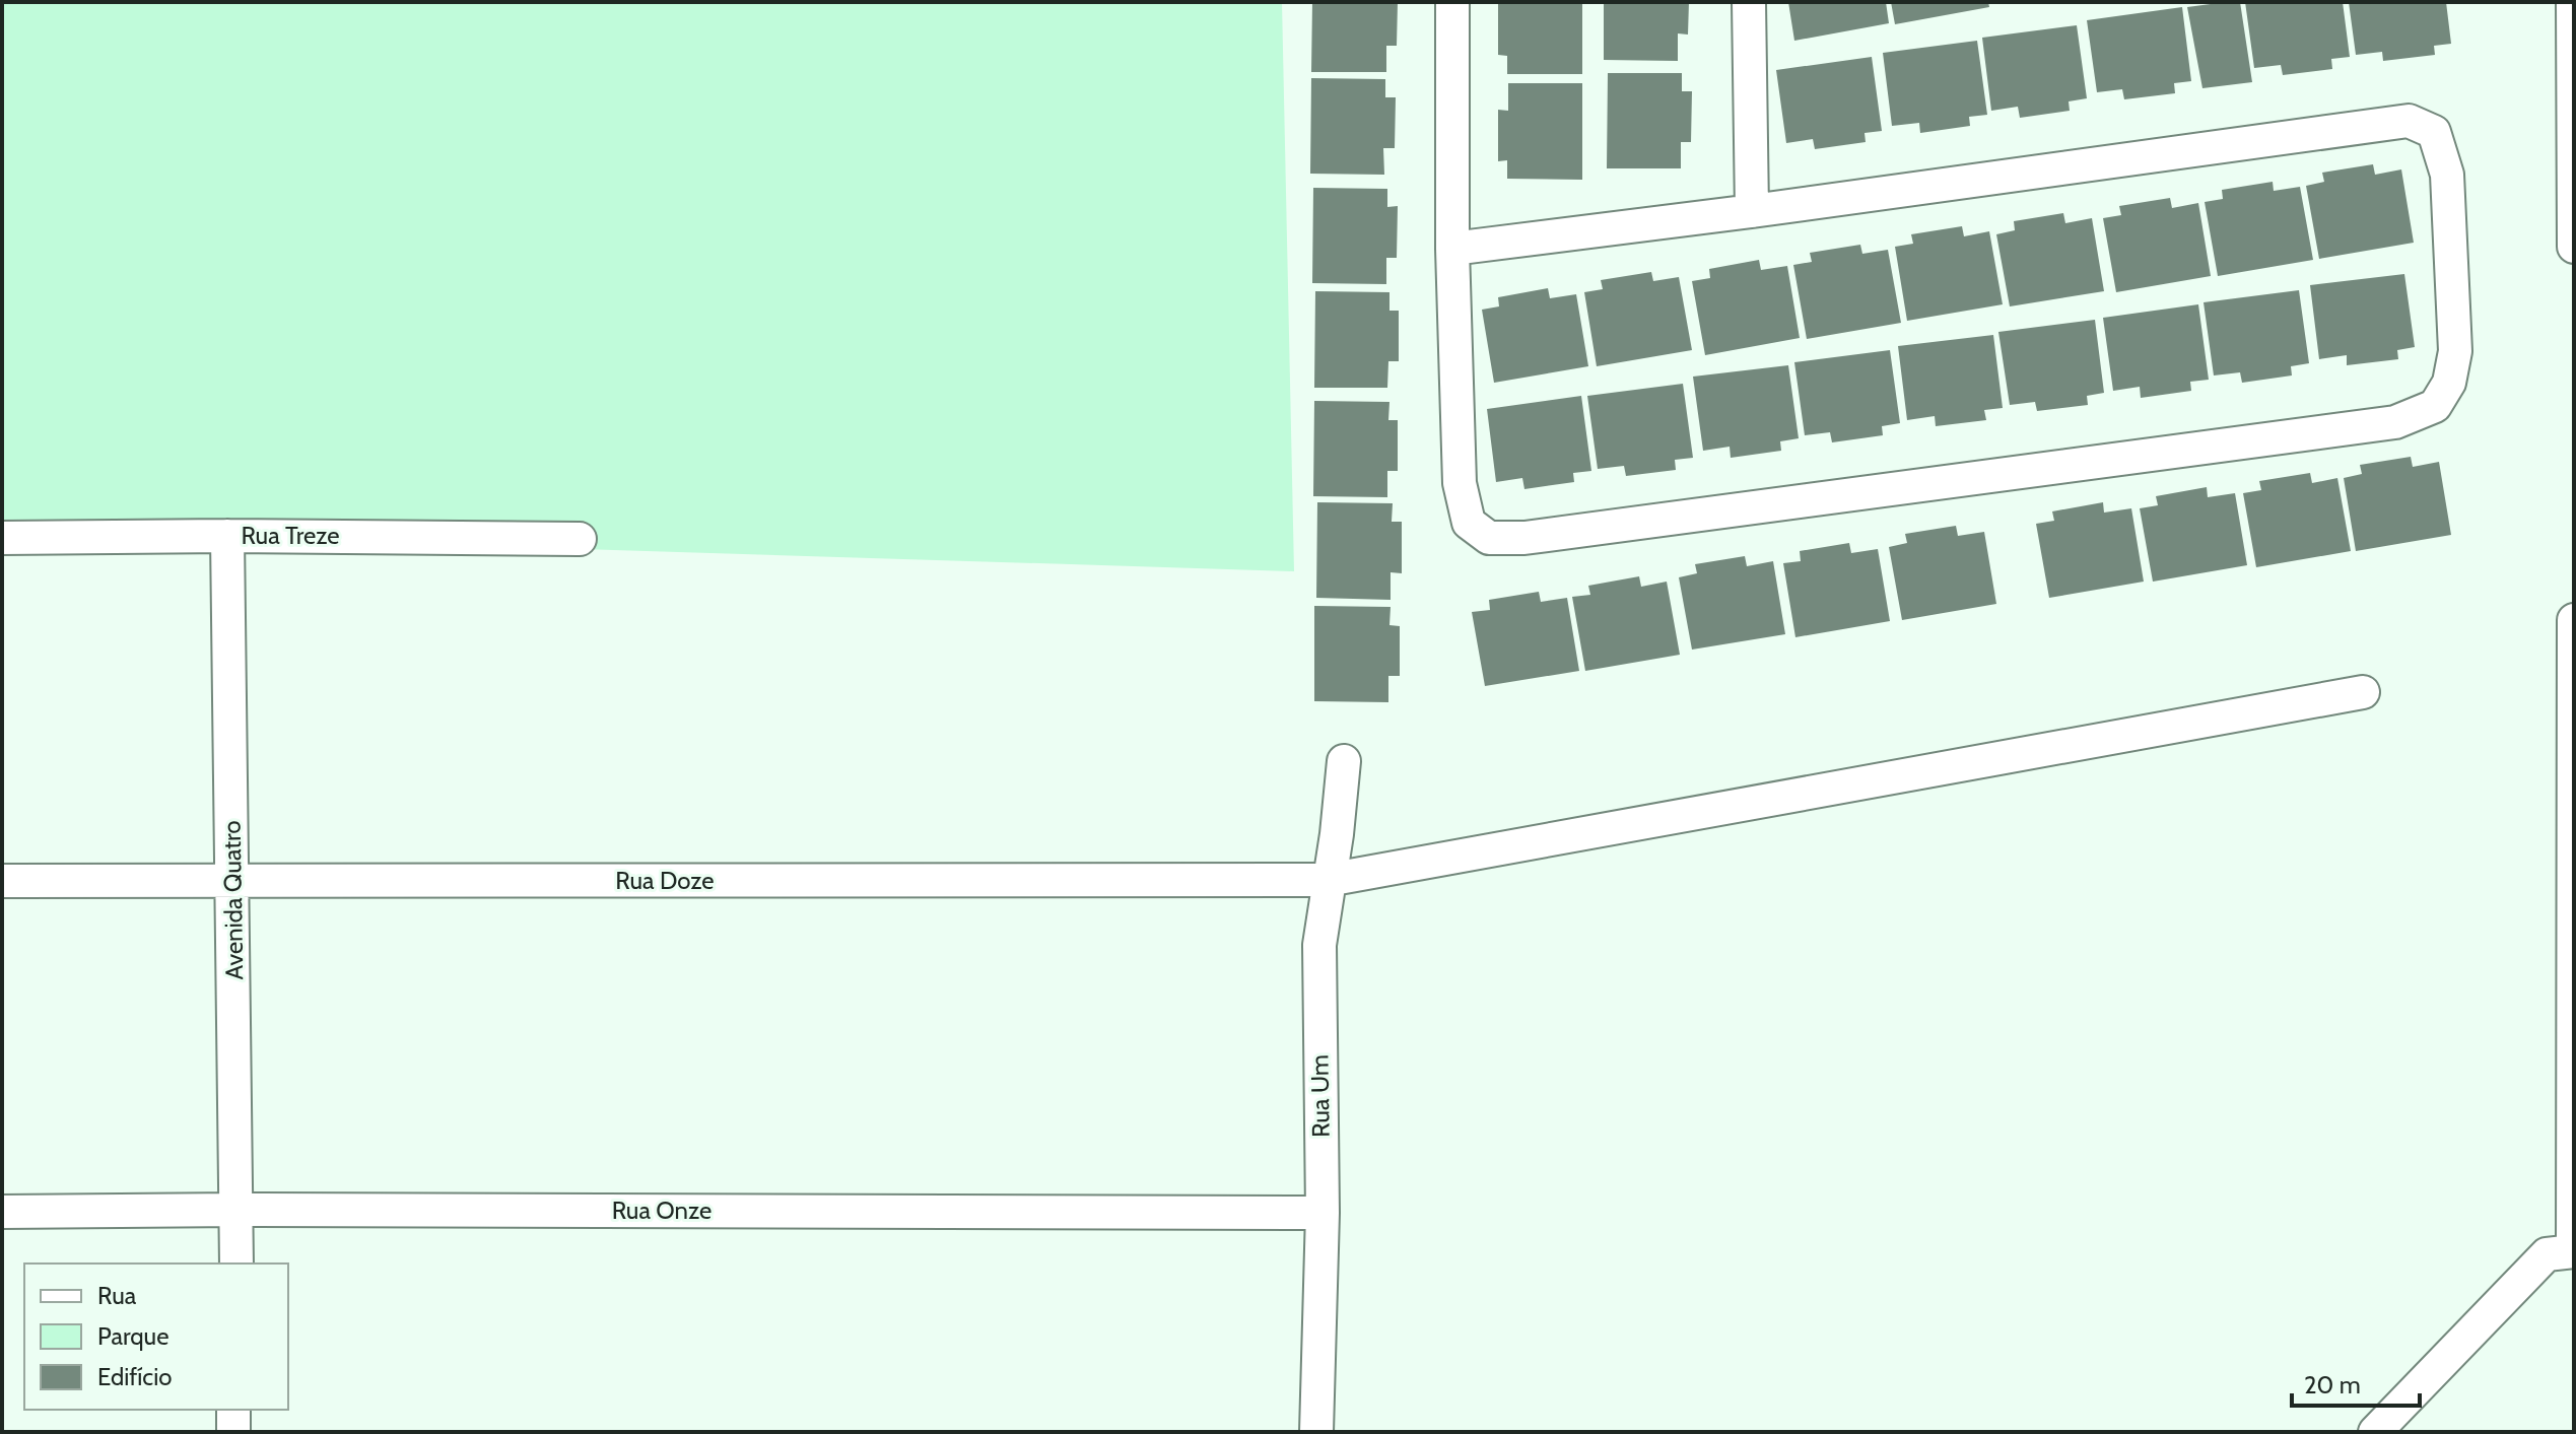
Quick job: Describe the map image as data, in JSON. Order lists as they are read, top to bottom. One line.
{"streets":{"street":["Rua Treze","Rua Doze","Avenida Quatro","Rua Um","Rua Onze"]},"crossings":[["Rua Treze","Avenida Quatro"],["Rua Doze","Avenida Quatro"],["Rua Doze","Rua Um"],["Avenida Quatro","Rua Onze"],["Rua Um","Rua Onze"]],"legend":["Rua","Parque","Edifício"],"scale_bar":"20 m"}
